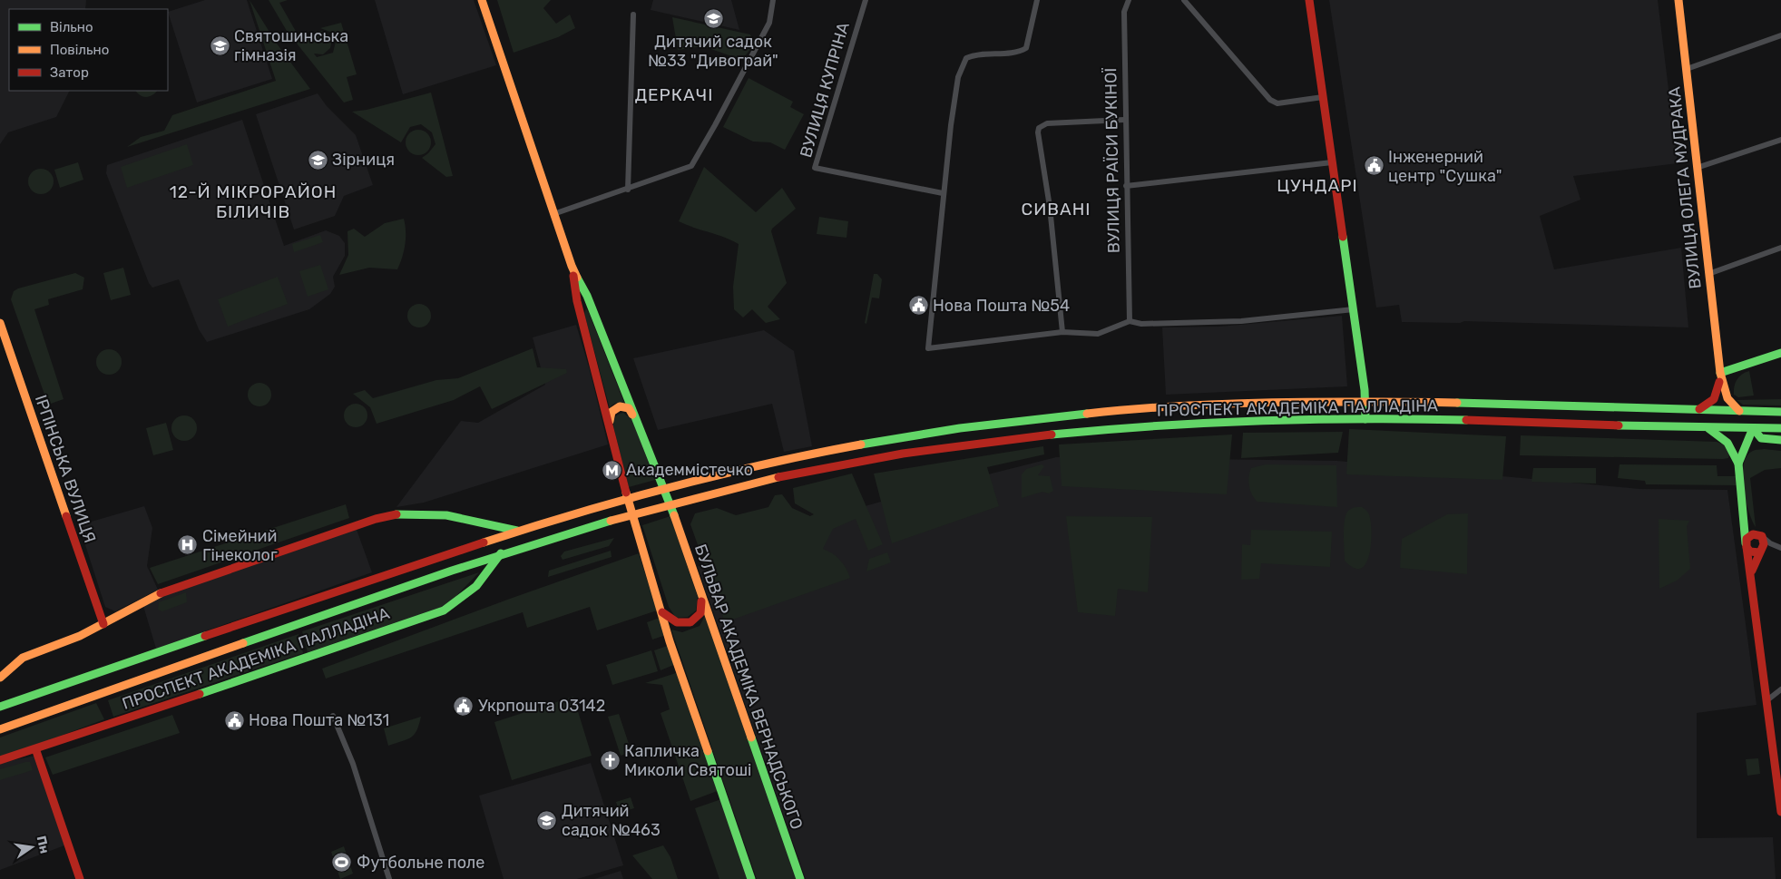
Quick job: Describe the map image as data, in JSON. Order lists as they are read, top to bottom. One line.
{"streets":{"main road":["ВУЛИЦЯ ОЛЕГА МУДРАКА","ПРОСПЕКТ АКАДЕМІКА ПАЛЛАДІНА","ІРПІНСЬКА ВУЛИЦЯ","БУЛЬВАР АКАДЕМІКА ВЕРНАДСЬКОГО"],"street":["ВУЛИЦЯ КУПРІНА","ВУЛИЦЯ РАЇСИ БУКІНОЇ"]},"crossings":[["ВУЛИЦЯ ОЛЕГА МУДРАКА","ПРОСПЕКТ АКАДЕМІКА ПАЛЛАДІНА"],["ПРОСПЕКТ АКАДЕМІКА ПАЛЛАДІНА","ІРПІНСЬКА ВУЛИЦЯ"],["ПРОСПЕКТ АКАДЕМІКА ПАЛЛАДІНА","БУЛЬВАР АКАДЕМІКА ВЕРНАДСЬКОГО"]],"districts":["ДЕРКАЧІ","ЦУНДАРІ","12-Й МІКРОРАЙОН БІЛИЧІВ","СИВАНІ"],"places":{"school or university":["Дитячий садок №33 \"Дивограй\"","Святошинська гімназія","Зірниця","Дитячий садок №463"],"public building":["Інженерний центр \"Сушка\"","Нова Пошта №54","Укрпошта 03142","Нова Пошта №131"],"metro station":["Академмістечко"],"hospital":["Сімейний Гінеколог"],"church":["Капличка Миколи Святоші"],"sports":["Футбольне поле"]},"legend":["Вільно","Повільно","Затор"],"north":"right"}
